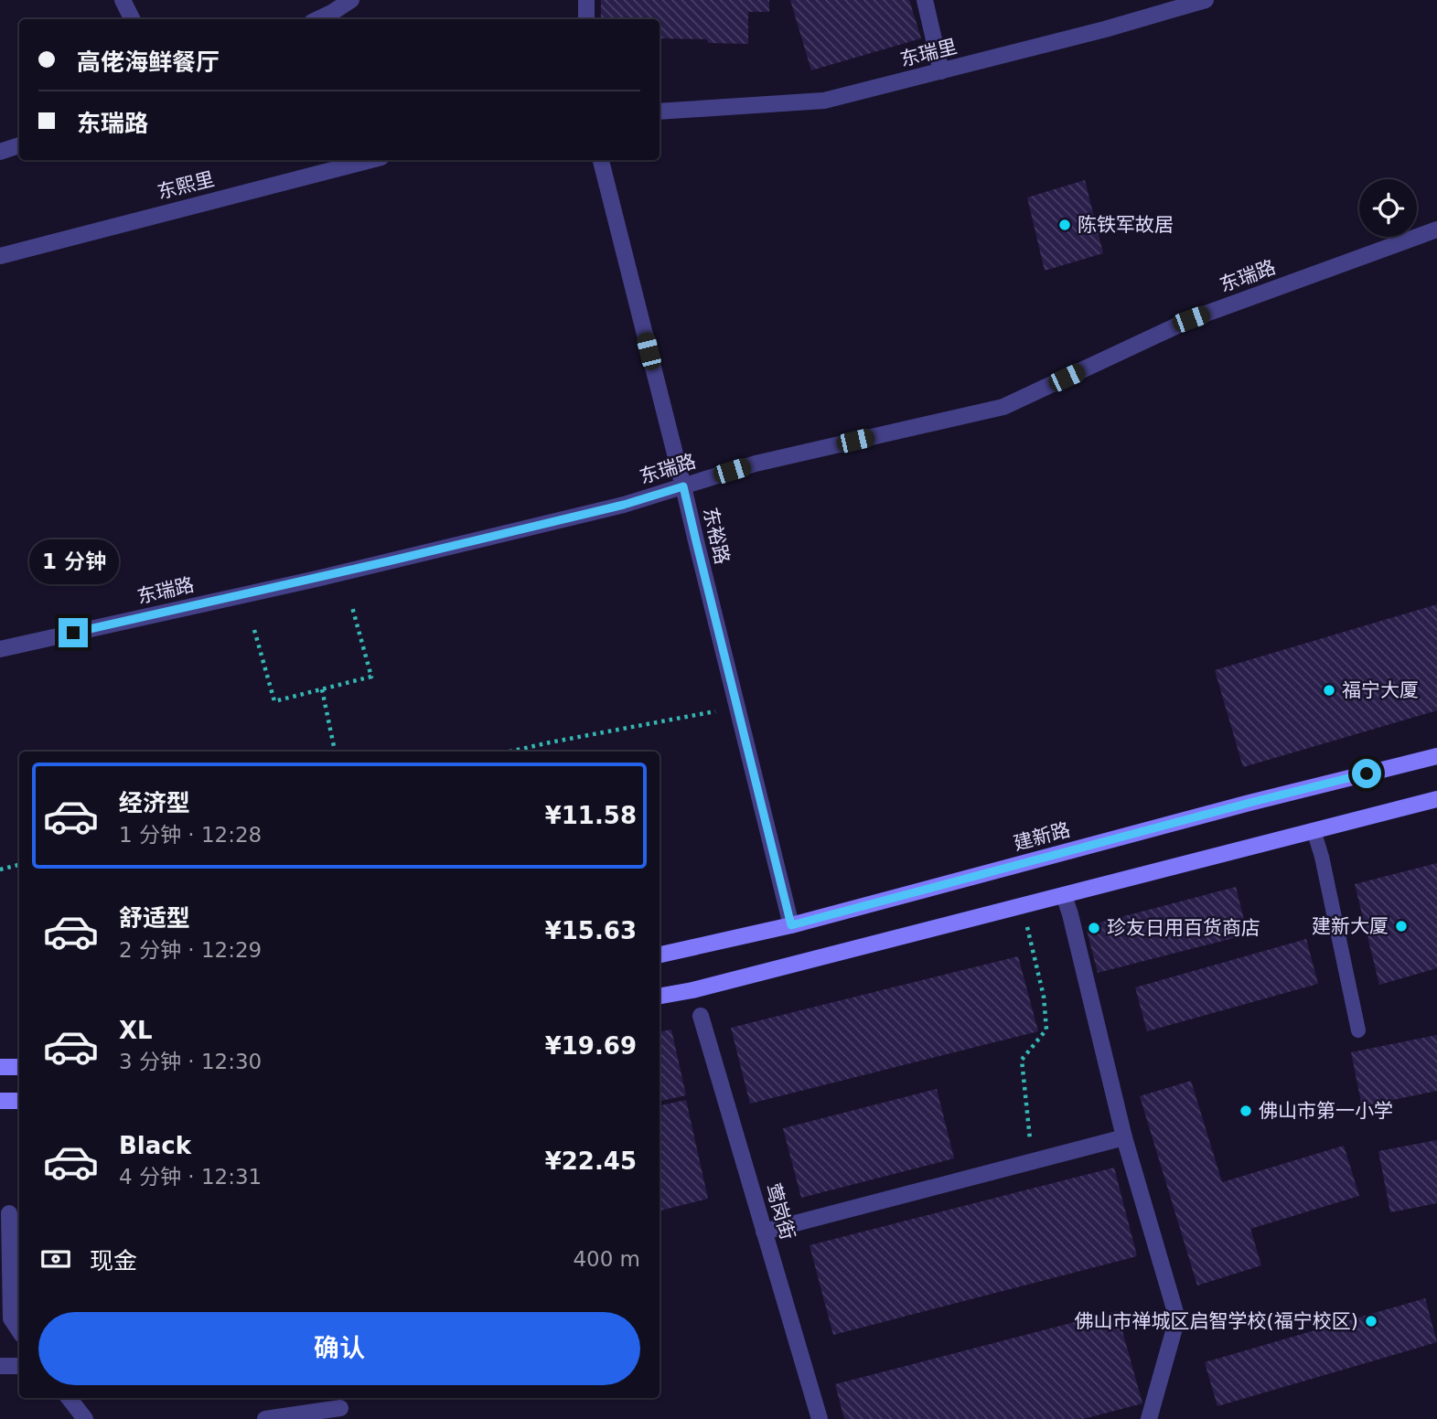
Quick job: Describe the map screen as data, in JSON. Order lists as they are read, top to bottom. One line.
{"streets":{"main road":["建新路"],"street":["东瑞里","东熙里","东瑞路","东裕路","莺岗街"]},"crossings":[["东瑞路","东裕路"],["东裕路","建新路"]],"places":["陈铁军故居","福宁大厦","建新大厦","珍友日用百货商店","佛山市第一小学","佛山市禅城区启智学校(福宁校区)"],"page":{"banner":["高佬海鲜餐厅","东瑞路"],"bubble":"1 分钟","list":[{"name":"经济型","note":"1 分钟 · 12:28","value":"¥11.58"},{"name":"舒适型","note":"2 分钟 · 12:29","value":"¥15.63"},{"name":"XL","note":"3 分钟 · 12:30","value":"¥19.69"},{"name":"Black","note":"4 分钟 · 12:31","value":"¥22.45"}],"pay":["现金","400 m"],"buttons":"确认"}}
